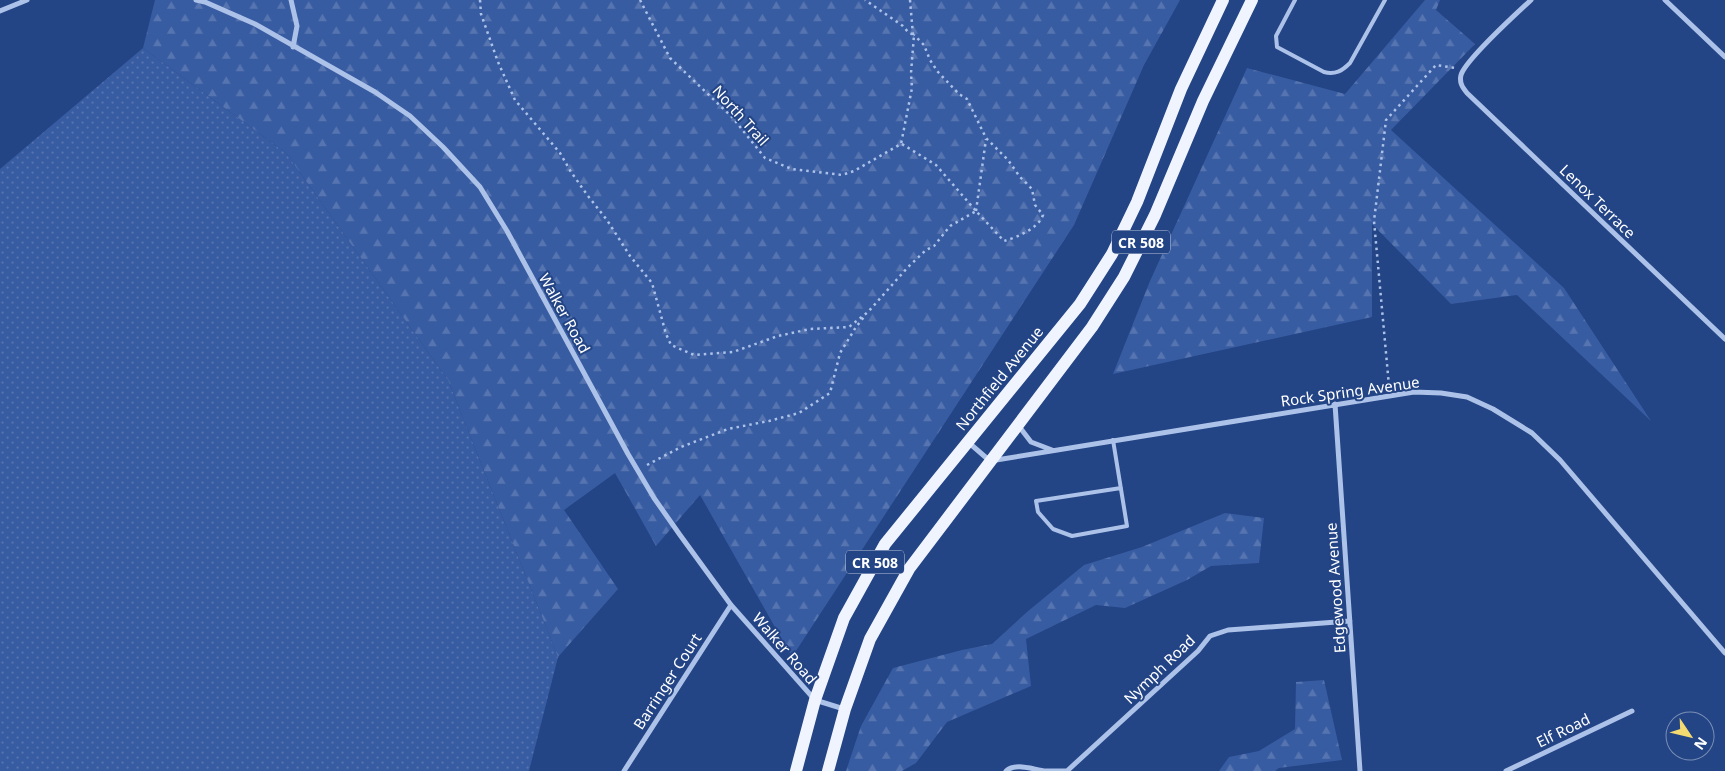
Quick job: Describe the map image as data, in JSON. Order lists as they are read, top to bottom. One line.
{"streets":{"main road":["CR 508","Northfield Avenue"],"street":["Lenox Terrace","Walker Road","Rock Spring Avenue","Edgewood Avenue","Nymph Road","Barringer Court","Elf Road"],"path":["North Trail"]},"crossings":[["CR 508","Walker Road"],["CR 508","Rock Spring Avenue"],["Walker Road","Northfield Avenue"],["Walker Road","Barringer Court"],["Rock Spring Avenue","Edgewood Avenue"],["Edgewood Avenue","Nymph Road"]],"north":"bottom right"}
